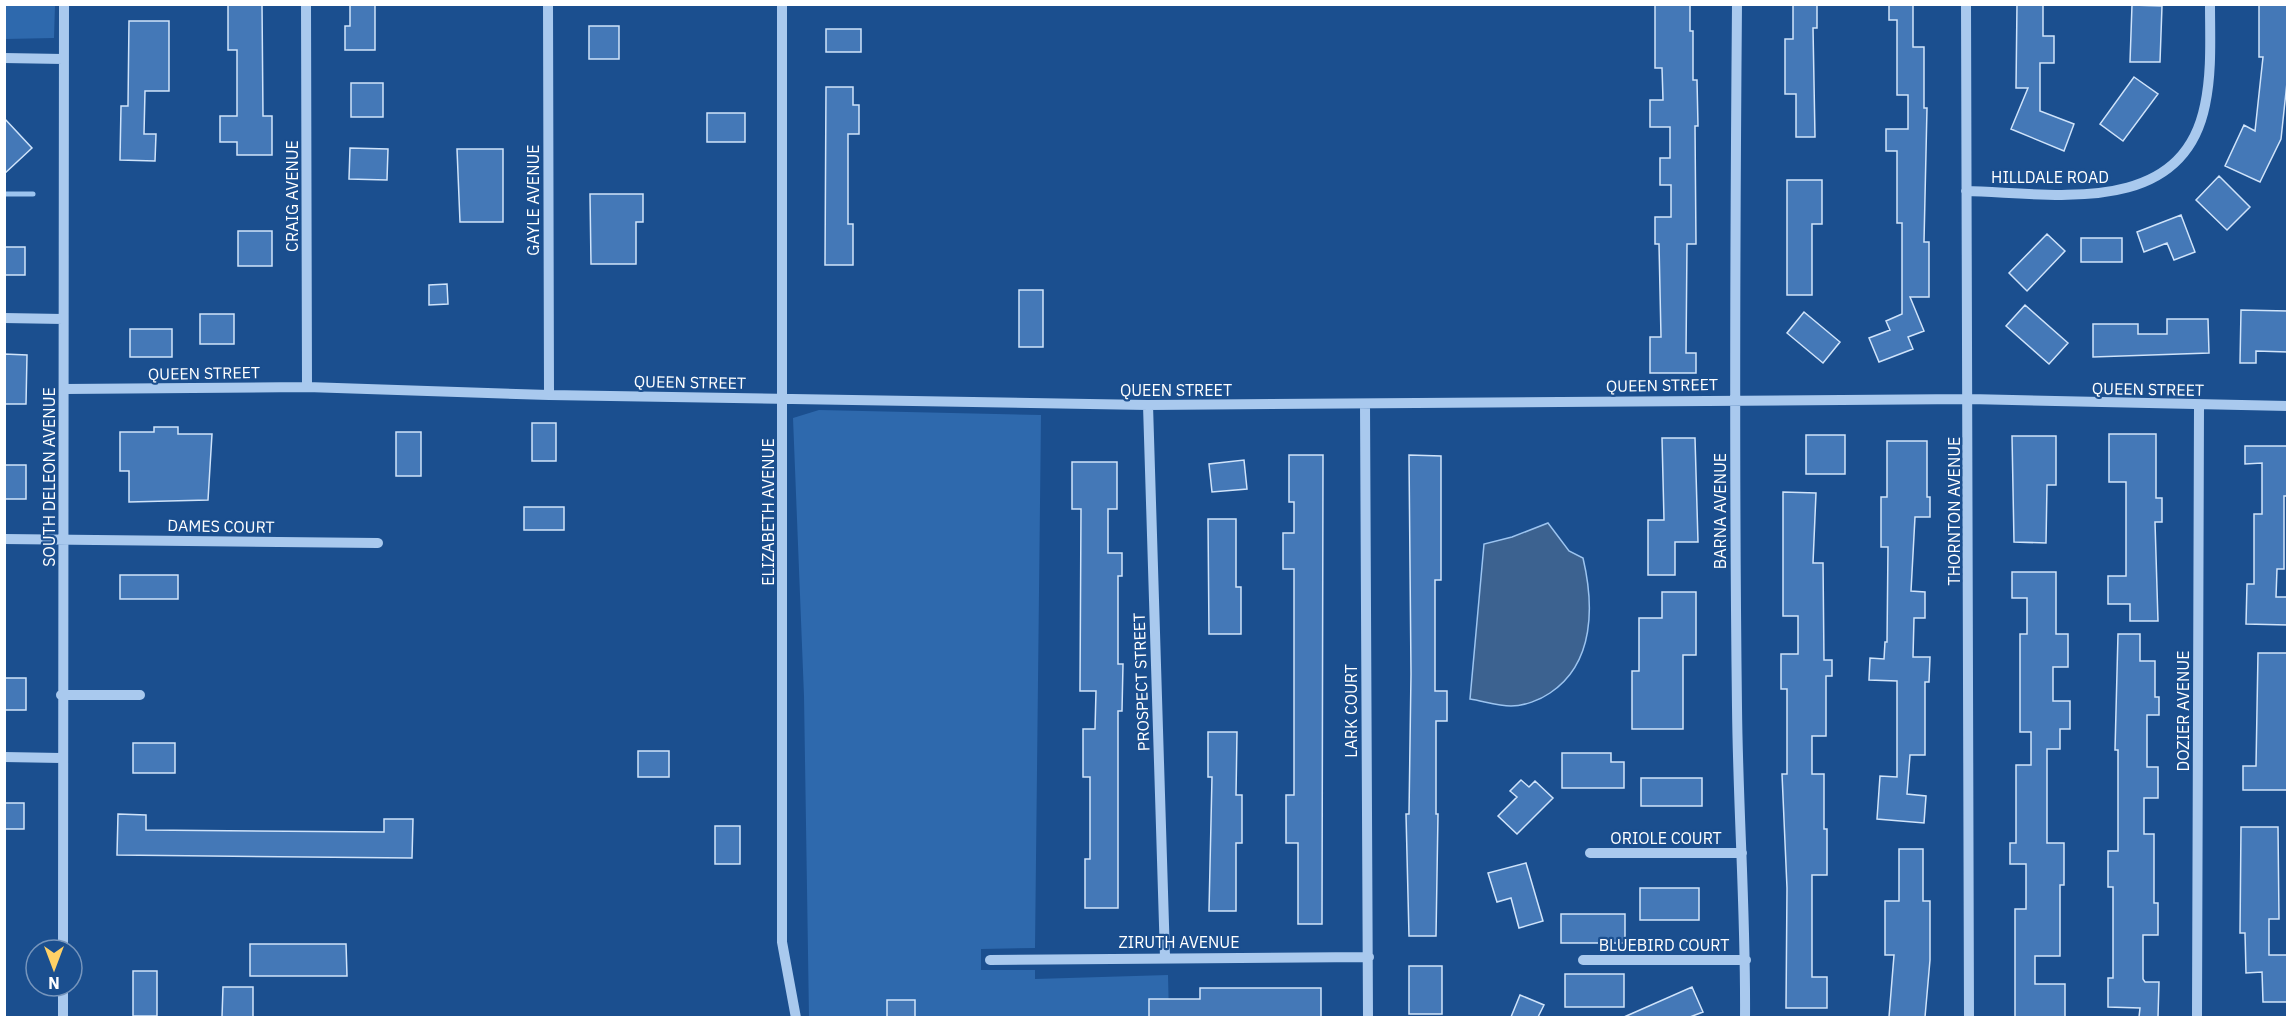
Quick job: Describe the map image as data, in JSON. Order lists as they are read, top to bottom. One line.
{"streets":{"street":["HILLDALE ROAD","CRAIG AVENUE","GAYLE AVENUE","QUEEN STREET","SOUTH DELEON AVENUE","BARNA AVENUE","THORNTON AVENUE","ELIZABETH AVENUE","DAMES COURT","PROSPECT STREET","LARK COURT","DOZIER AVENUE","ORIOLE COURT","ZIRUTH AVENUE","BLUEBIRD COURT"]},"crossings":[["HILLDALE ROAD","THORNTON AVENUE"],["CRAIG AVENUE","QUEEN STREET"],["GAYLE AVENUE","QUEEN STREET"],["QUEEN STREET","SOUTH DELEON AVENUE"],["QUEEN STREET","BARNA AVENUE"],["QUEEN STREET","THORNTON AVENUE"],["QUEEN STREET","ELIZABETH AVENUE"],["QUEEN STREET","PROSPECT STREET"],["QUEEN STREET","LARK COURT"],["QUEEN STREET","DOZIER AVENUE"],["SOUTH DELEON AVENUE","DAMES COURT"],["BARNA AVENUE","ORIOLE COURT"],["BARNA AVENUE","BLUEBIRD COURT"],["PROSPECT STREET","ZIRUTH AVENUE"],["LARK COURT","ZIRUTH AVENUE"]],"north":"bottom"}
